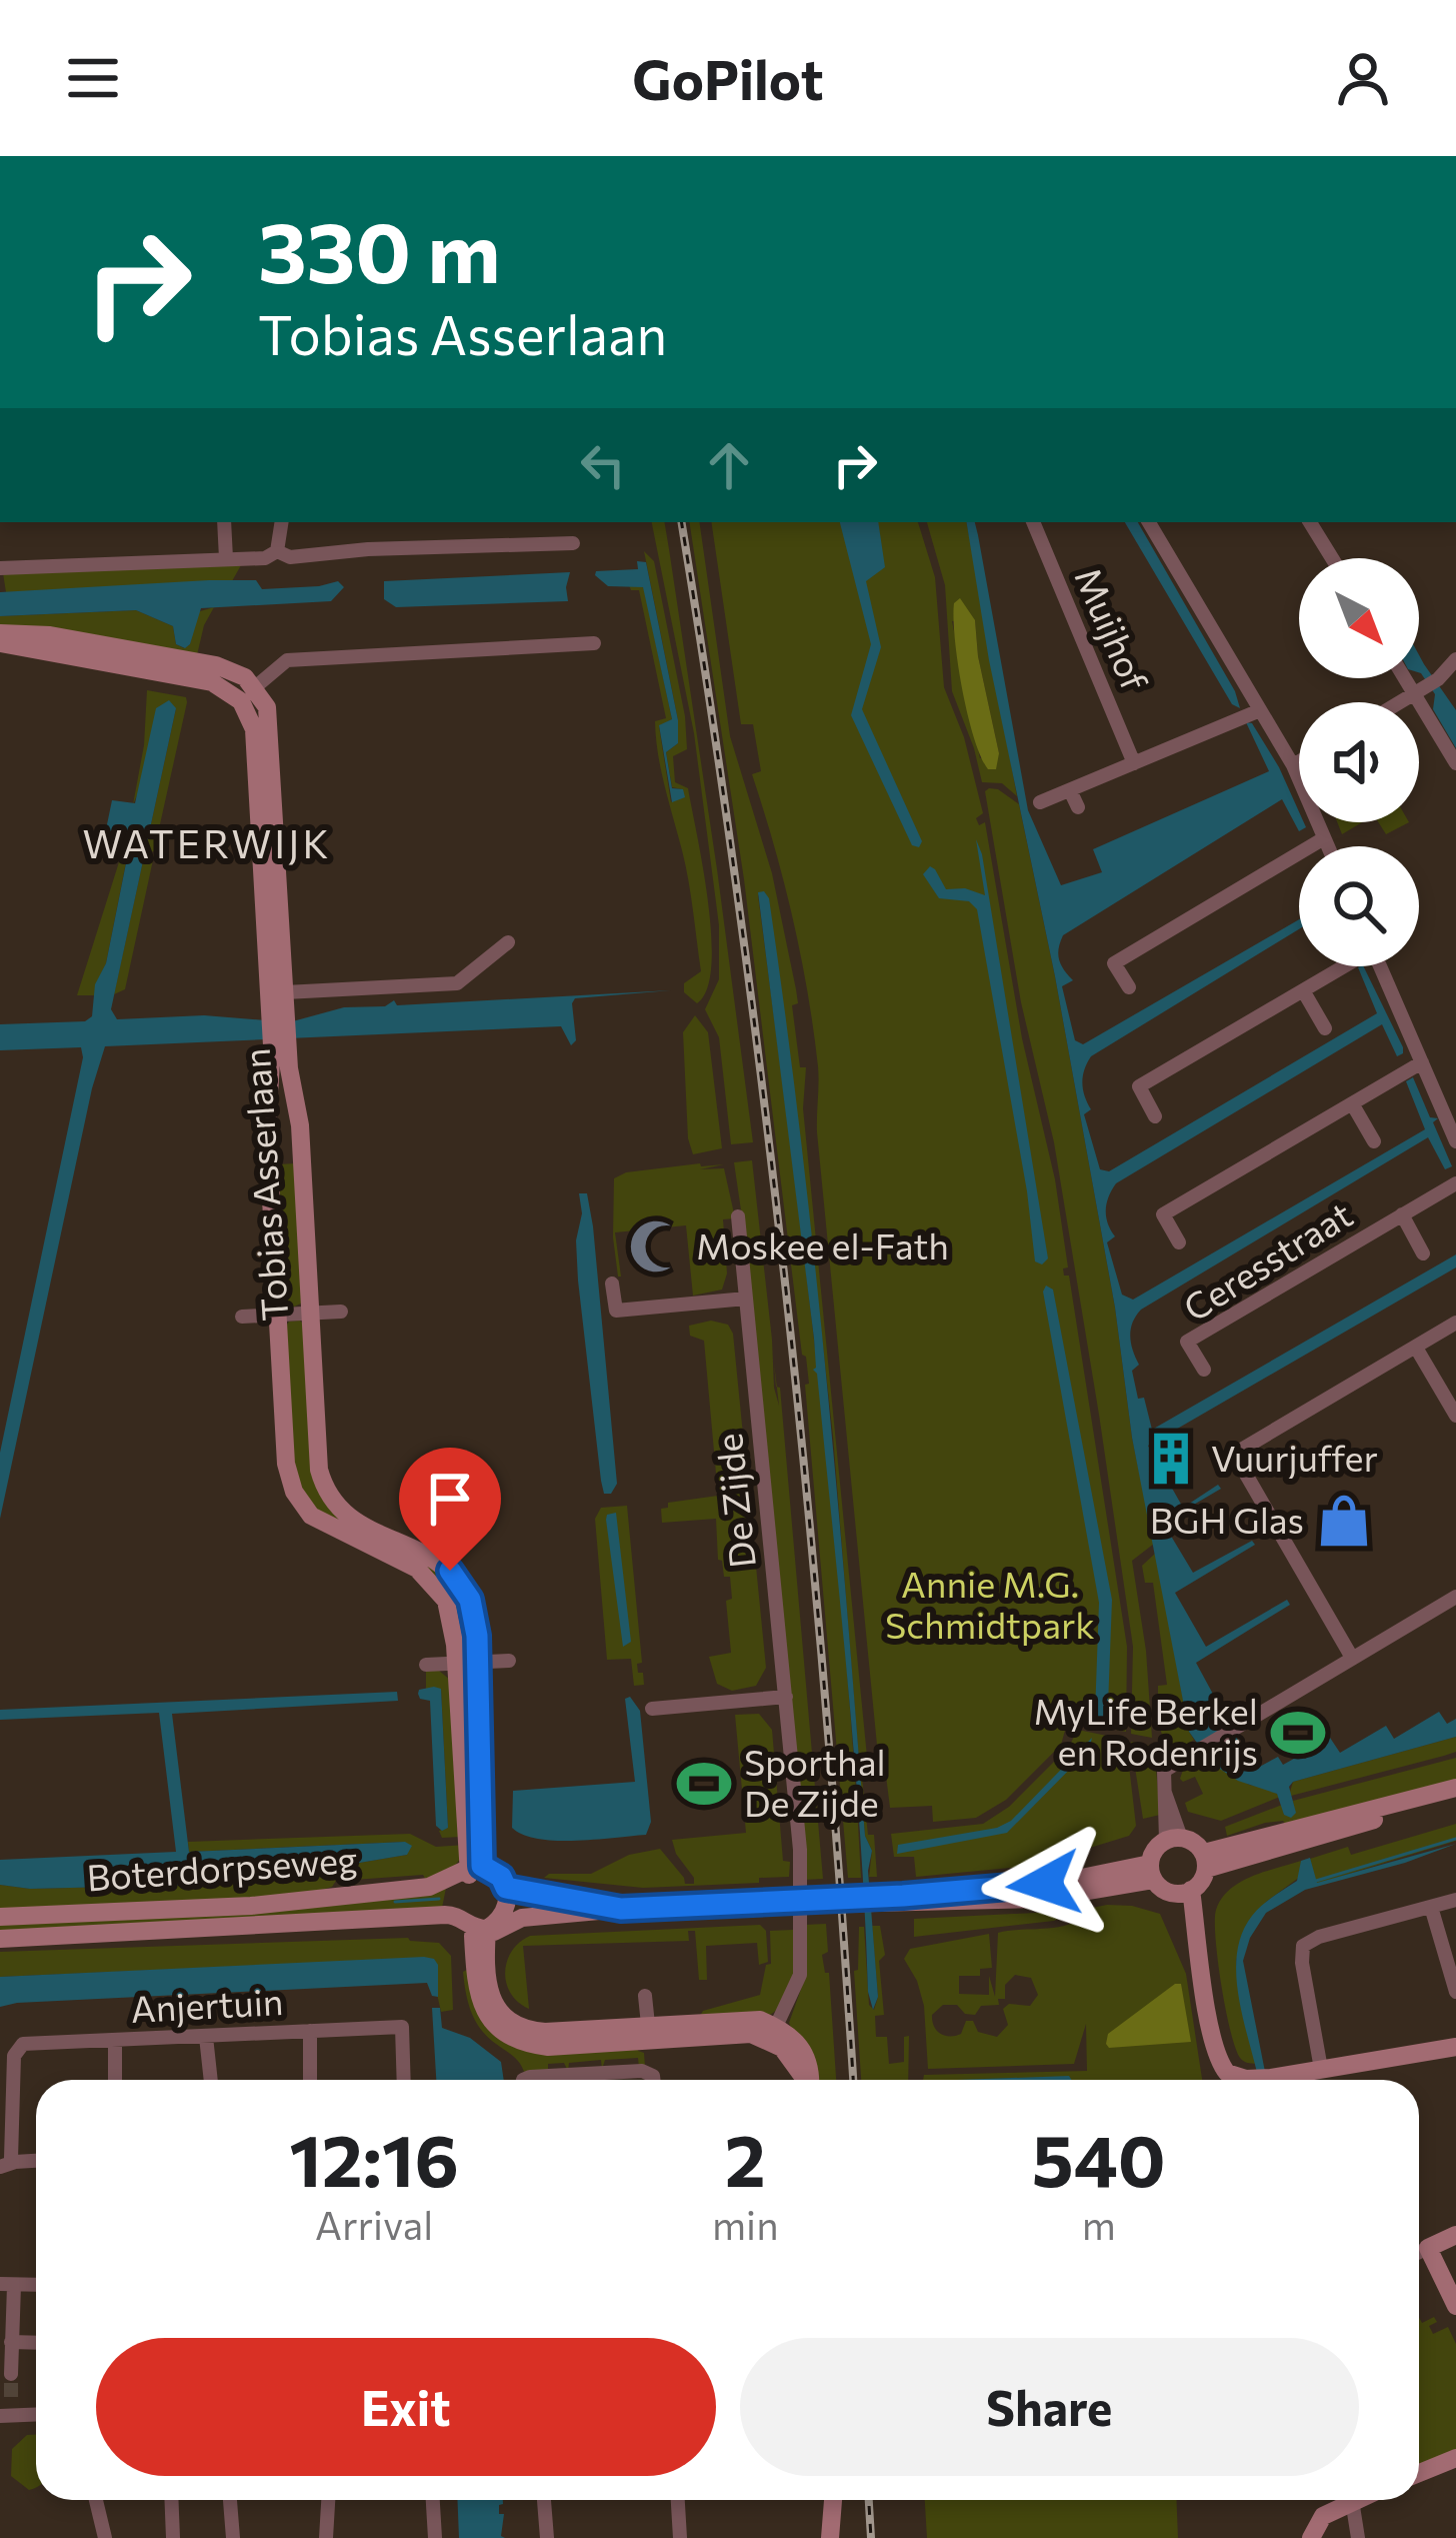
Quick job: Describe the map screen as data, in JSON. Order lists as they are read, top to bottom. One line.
{"streets":{"street":["Muijhof","Tobias Asserlaan","Ceresstraat","De Zijde","Boterdorpseweg","Anjertuin"]},"crossings":[["Tobias Asserlaan","Boterdorpseweg"]],"districts":["WATERWIJK"],"parks":["Annie M.G. Schmidtpark"],"places":{"mosque":["Moskee el-Fath"],"building":["Vuurjuffer"],"shop":["BGH Glas"],"sports":["MyLife Berkel en Rodenrijs","Sporthal De Zijde"]},"north":"bottom right","page":{"header":"GoPilot","turn":["330 m","Tobias Asserlaan"],"eta":["12:16","Arrival","2","min","540","m"],"buttons":["Exit","Share"]}}
